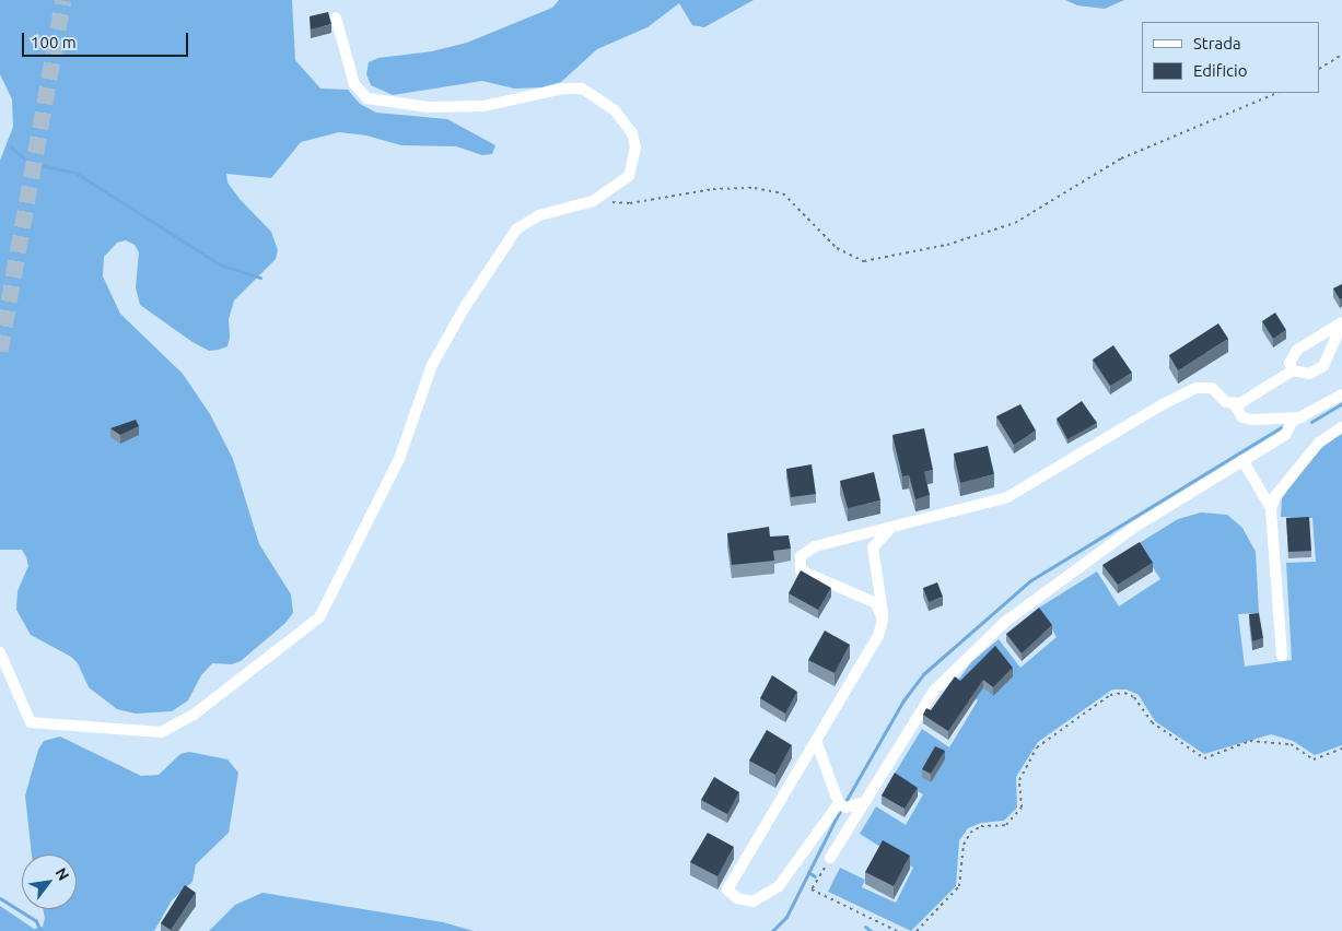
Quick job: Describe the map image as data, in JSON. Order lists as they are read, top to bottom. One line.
{"legend":["Strada","Edificio"],"scale_bar":"100 m","north":"top right"}
